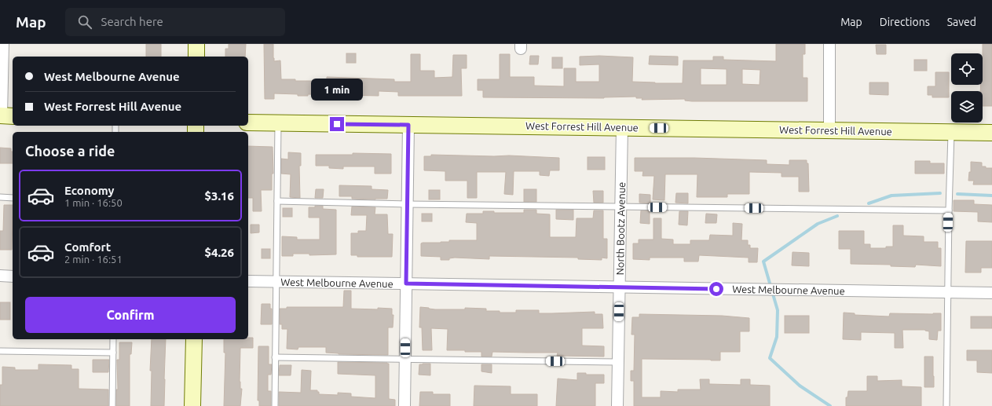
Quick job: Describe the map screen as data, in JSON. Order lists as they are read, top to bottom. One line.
{"streets":{"main road":["West Forrest Hill Avenue"],"street":["North Bootz Avenue","West Melbourne Avenue"]},"crossings":[["West Forrest Hill Avenue","North Bootz Avenue"],["North Bootz Avenue","West Melbourne Avenue"]],"page":{"header":"Map","search":"Search here","nav":["Map","Directions","Saved"],"banner":["West Melbourne Avenue","West Forrest Hill Avenue"],"bubble":"1 min","heading":"Choose a ride","list":[{"name":"Economy","note":"1 min · 16:50","value":"$3.16"},{"name":"Comfort","note":"2 min · 16:51","value":"$4.26"}],"buttons":"Confirm"}}
